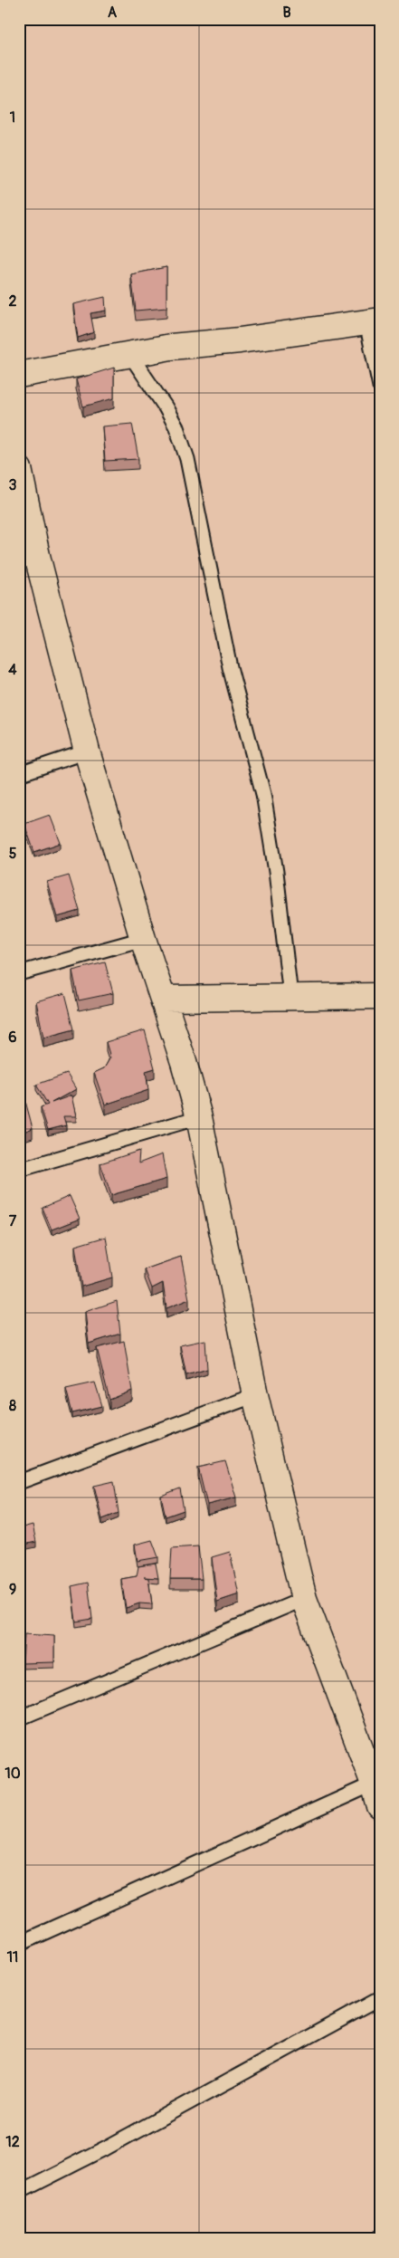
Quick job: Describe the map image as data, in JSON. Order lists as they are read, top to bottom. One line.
{"grid":{"columns":["A","B"],"rows":["1","2","3","4","5","6","7","8","9","10","11","12"]}}
